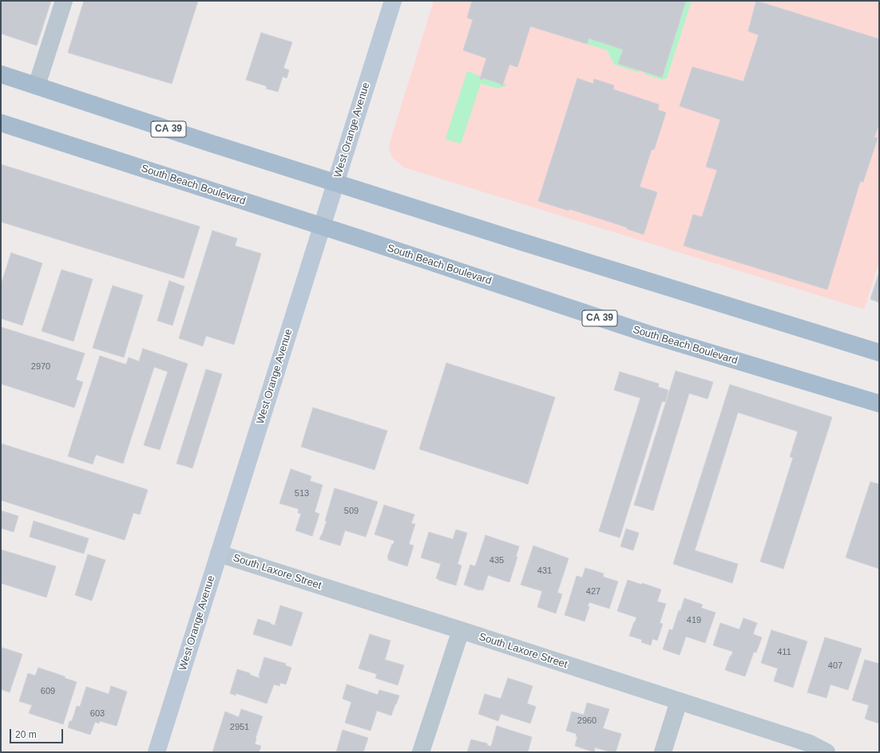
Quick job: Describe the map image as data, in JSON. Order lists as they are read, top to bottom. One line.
{"streets":{"main road":["CA 39","South Beach Boulevard"],"street":["West Orange Avenue","South Laxore Street"]},"crossings":[["CA 39","West Orange Avenue"],["West Orange Avenue","South Beach Boulevard"],["West Orange Avenue","South Laxore Street"]],"house_numbers":["2970","513","509","435","431","427","419","411","407","609","603","2960","2951"],"scale_bar":"20 m"}
